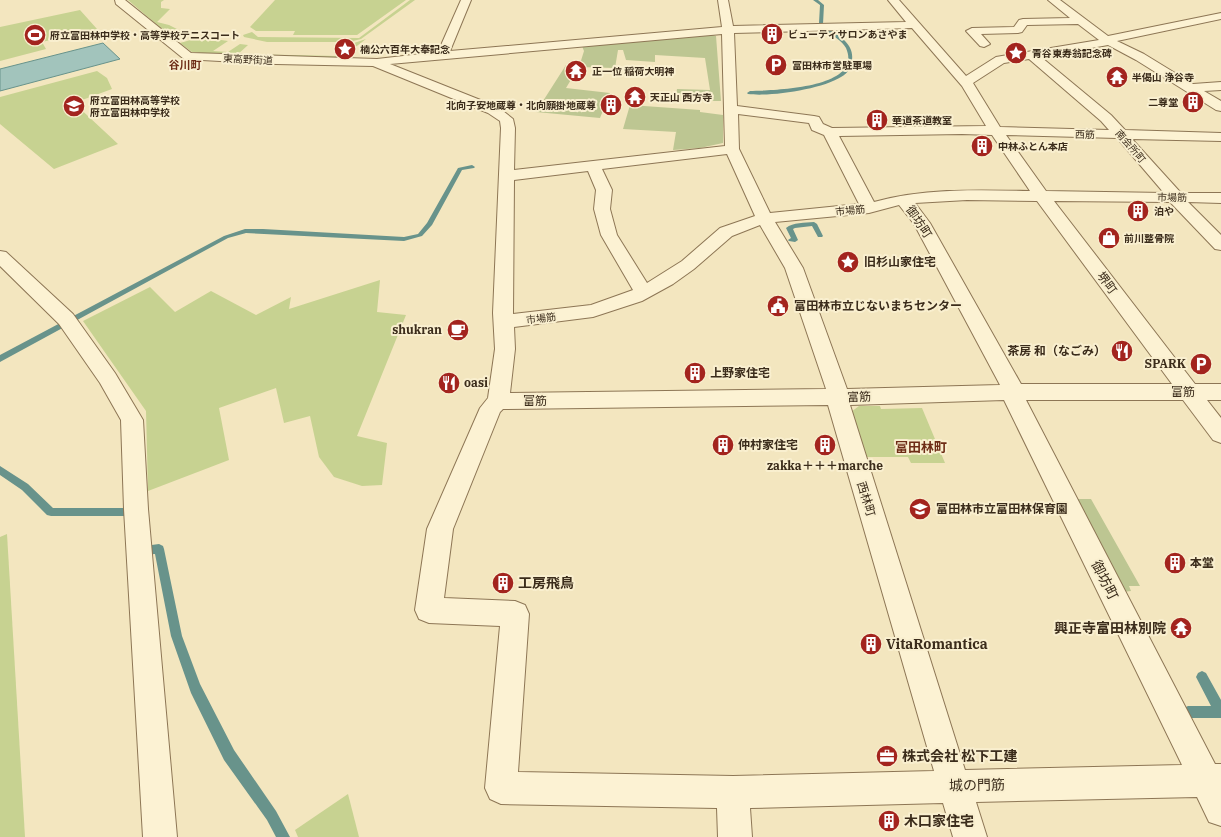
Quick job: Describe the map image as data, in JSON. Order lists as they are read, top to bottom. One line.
{"streets":{"street":["東高野街道","西筋","南会所町","市場筋","御坊町","堺町","富筋","西林町","城の門筋"]},"crossings":[["西筋","南会所町"],["西筋","堺町"],["南会所町","市場筋"],["市場筋","御坊町"],["市場筋","堺町"],["市場筋","西林町"],["御坊町","富筋"],["御坊町","城の門筋"],["堺町","富筋"],["富筋","西林町"],["富筋","城の門筋"],["西林町","城の門筋"]],"districts":["谷川町","富田林町"],"places":{"building":["ビューティサロンあさやま","二尊堂","北向子安地蔵尊・北向願掛地蔵尊","華道茶道教室","中林ふとん本店","泊や","上野家住宅","仲村家住宅","zakka＋＋＋marche","本堂","工房飛鳥","VitaRomantica","木口家住宅"],"sports":["府立富田林中学校・高等学校テニスコート"],"place":["楠公六百年大奉記念","青谷東寿翁記念碑","旧杉山家住宅"],"parking":["富田林市営駐車場","SPARK"],"temple":["正一位 稲荷大明神","半偈山 浄谷寺","天正山 西方寺","興正寺富田林別院"],"school or university":["府立富田林高等学校 府立富田林中学校","富田林市立富田林保育園"],"shop":["前川整骨院"],"public building":["富田林市立じないまちセンター"],"cafe":["shukran"],"restaurant":["茶房 和（なごみ）","oasi"],"office":["株式会社 松下工建"]}}
